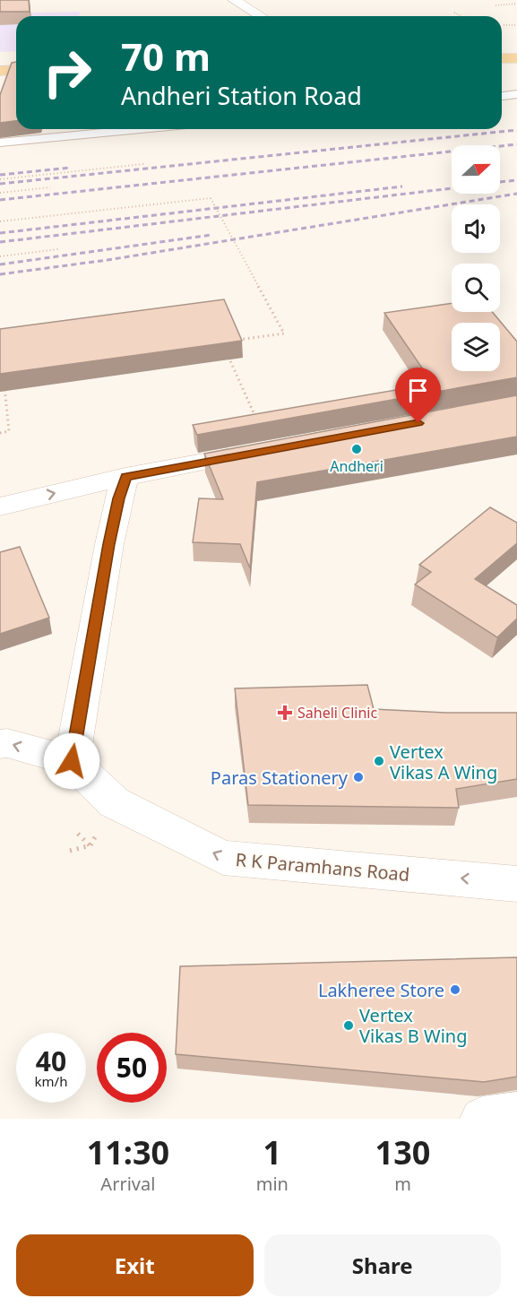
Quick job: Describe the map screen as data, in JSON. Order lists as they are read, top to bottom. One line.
{"streets":{"main road":["R K Paramhans Road"]},"one_way":["R K Paramhans Road"],"places":{"other":["Andheri","Vertex Vikas A Wing","Paras Stationery","Lakheree Store","Vertex Vikas B Wing"],"health":["Saheli Clinic"]},"north":"right","page":{"turn":["70 m","Andheri Station Road"],"speed":"40 km/h","limit":"50","eta":["11:30","Arrival","1","min","130","m"],"buttons":["Exit","Share"]}}
